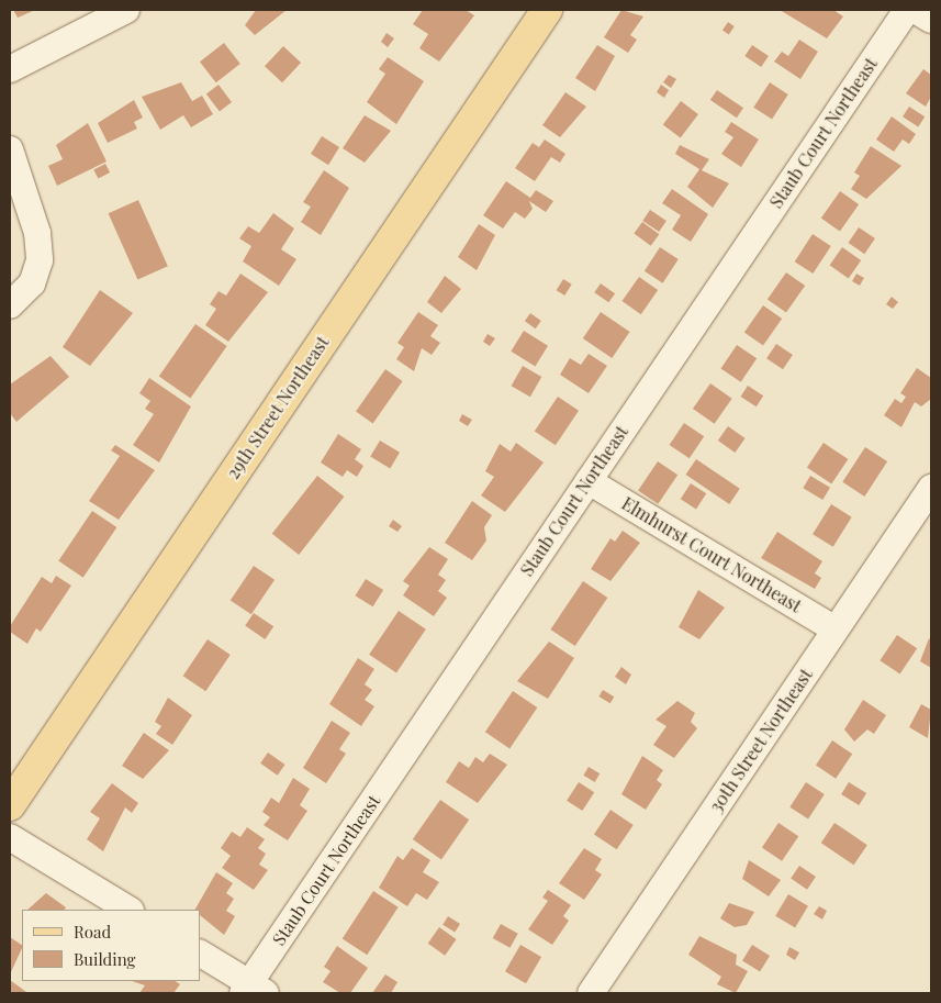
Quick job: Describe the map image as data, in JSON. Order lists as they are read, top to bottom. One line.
{"streets":{"main road":["29th Street Northeast"],"street":["Staub Court Northeast","Elmhurst Court Northeast","30th Street Northeast"]},"crossings":[["Staub Court Northeast","Elmhurst Court Northeast"],["Elmhurst Court Northeast","30th Street Northeast"]],"legend":["Road","Building"]}
